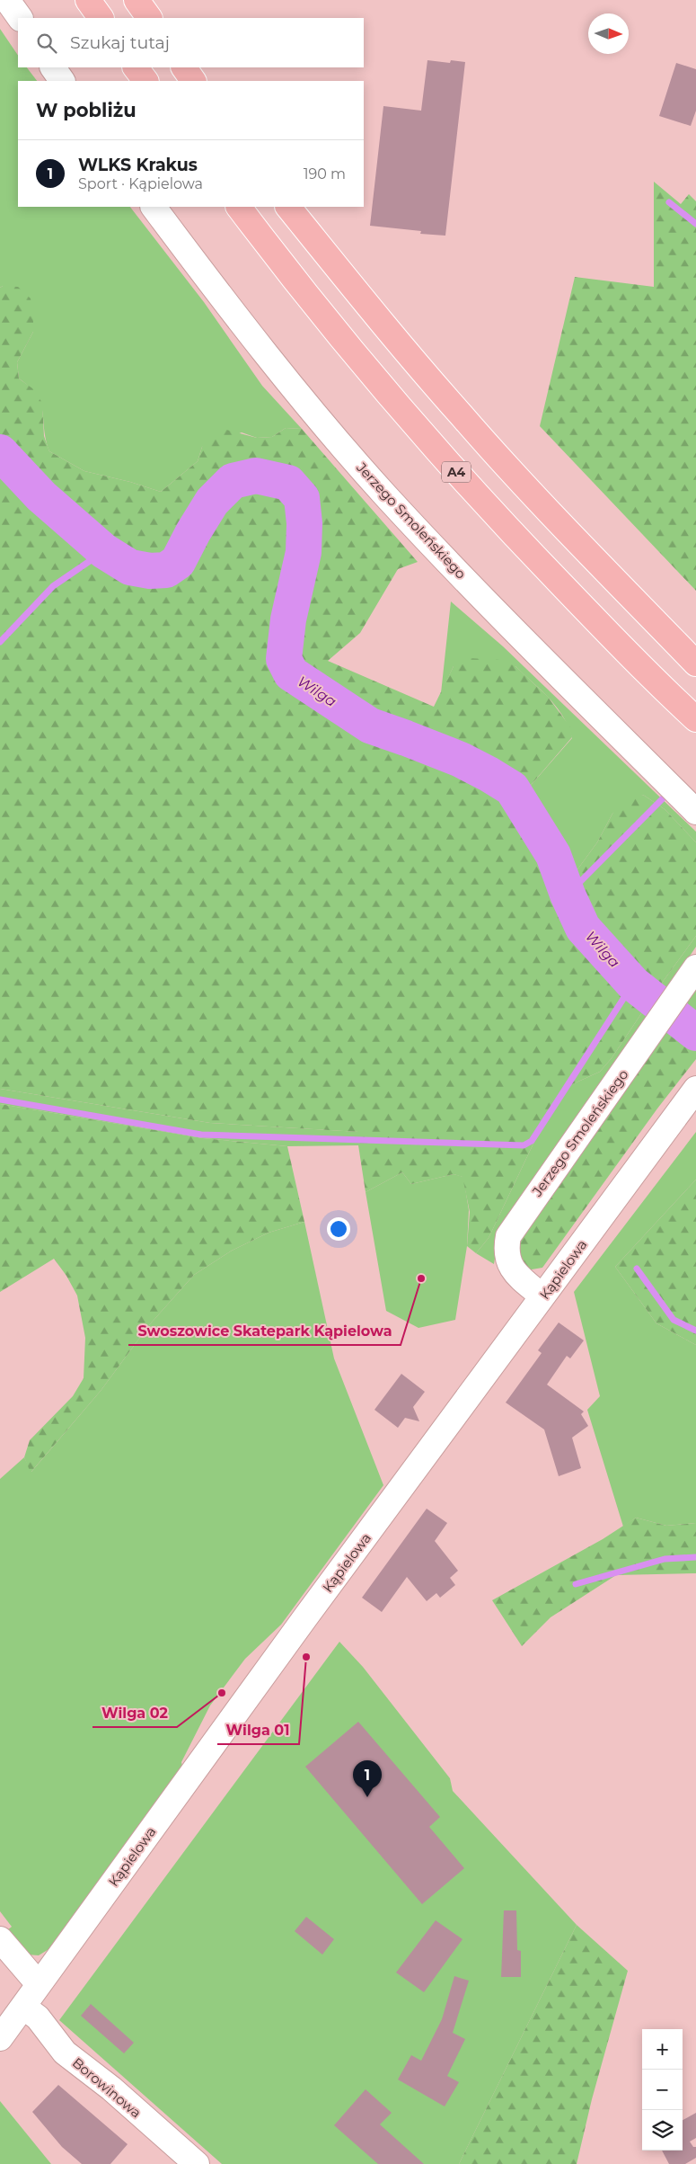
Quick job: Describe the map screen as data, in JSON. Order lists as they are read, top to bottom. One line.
{"streets":{"highway":["A4"],"street":["Jerzego Smoleńskiego","Kąpielowa","Borowinowa"]},"crossings":[["Jerzego Smoleńskiego","Kąpielowa"],["Kąpielowa","Borowinowa"]],"water":["Wilga"],"places":["Swoszowice Skatepark Kąpielowa","Wilga 01","Wilga 02"],"north":"right","page":{"search":"Szukaj tutaj","heading":"W pobliżu","list":[{"mark":"1","name":"WLKS Krakus","note":"Sport · Kąpielowa","value":"190 m"}],"pins":"1","map_buttons":["+","−"]}}
